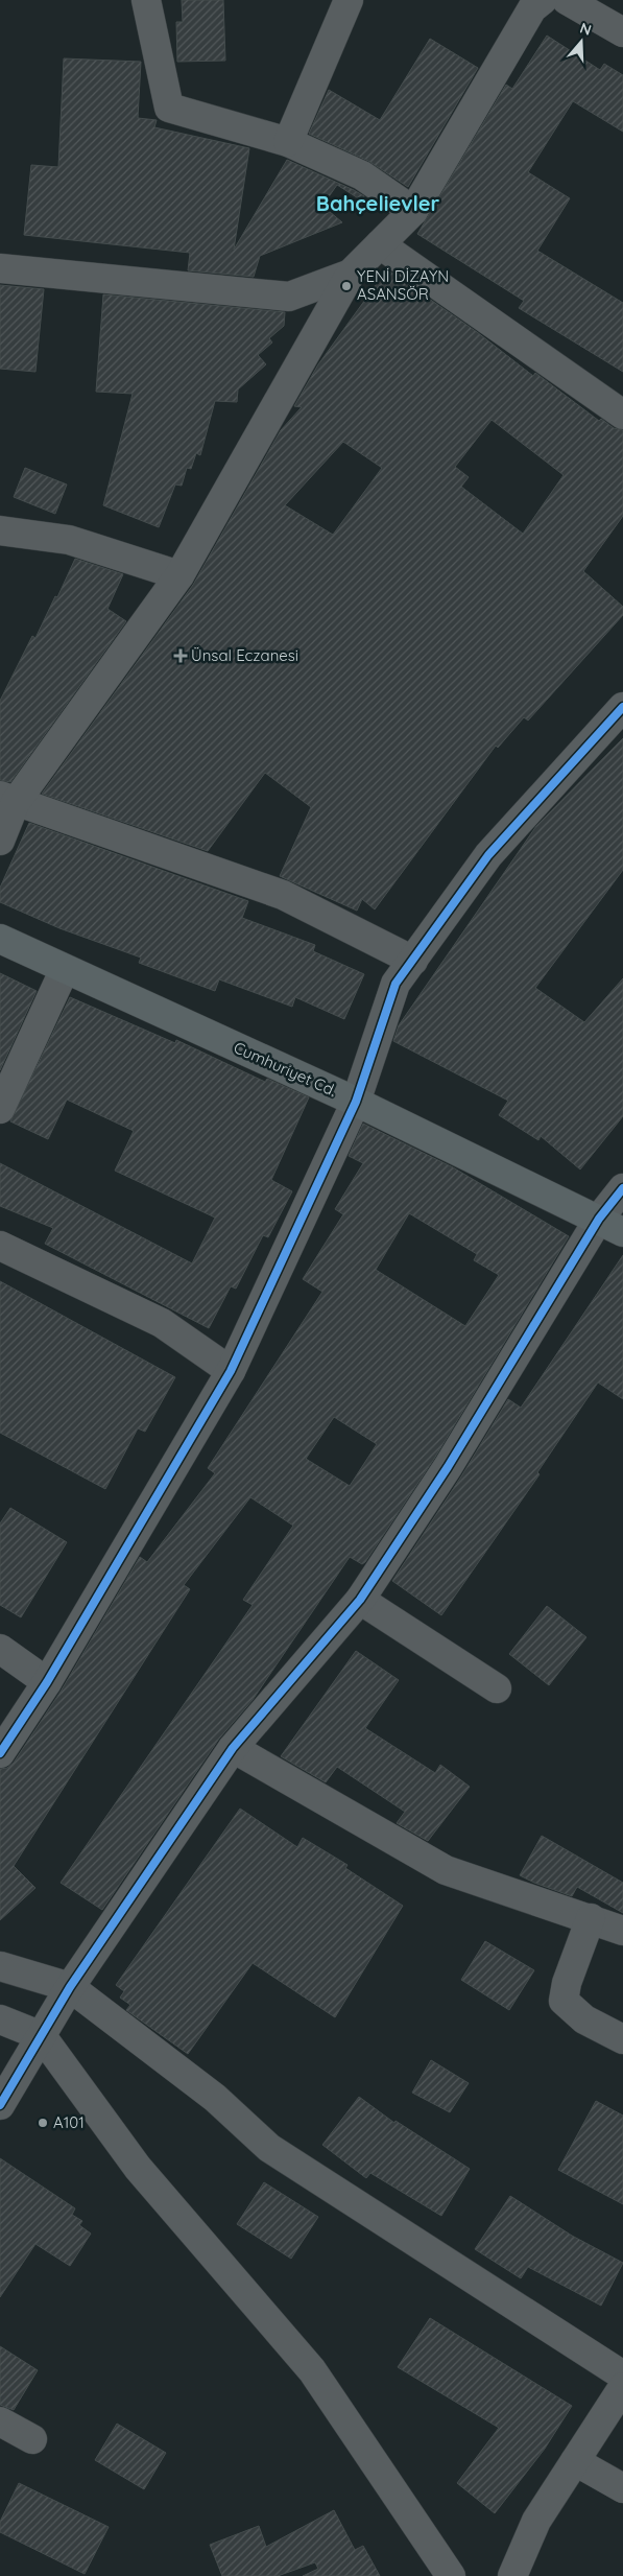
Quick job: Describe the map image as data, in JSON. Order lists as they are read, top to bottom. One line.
{"streets":{"main road":["Cumhuriyet Cd."]},"districts":["Bahçelievler"],"places":{"other":["YENİ DİZAYN ASANSÖR","A101"],"health":["Ünsal Eczanesi"]},"north":"top"}
